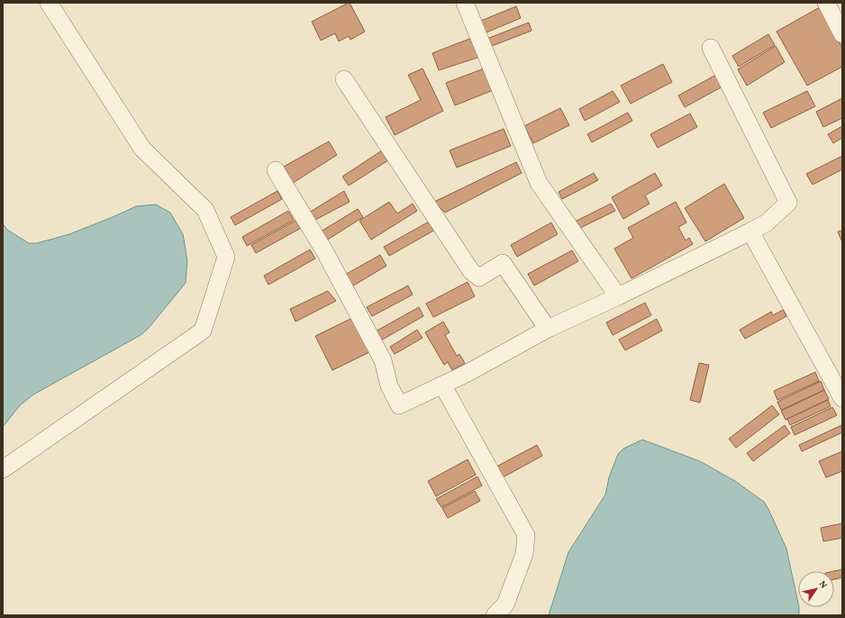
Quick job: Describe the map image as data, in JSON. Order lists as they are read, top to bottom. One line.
{"north":"top right"}
